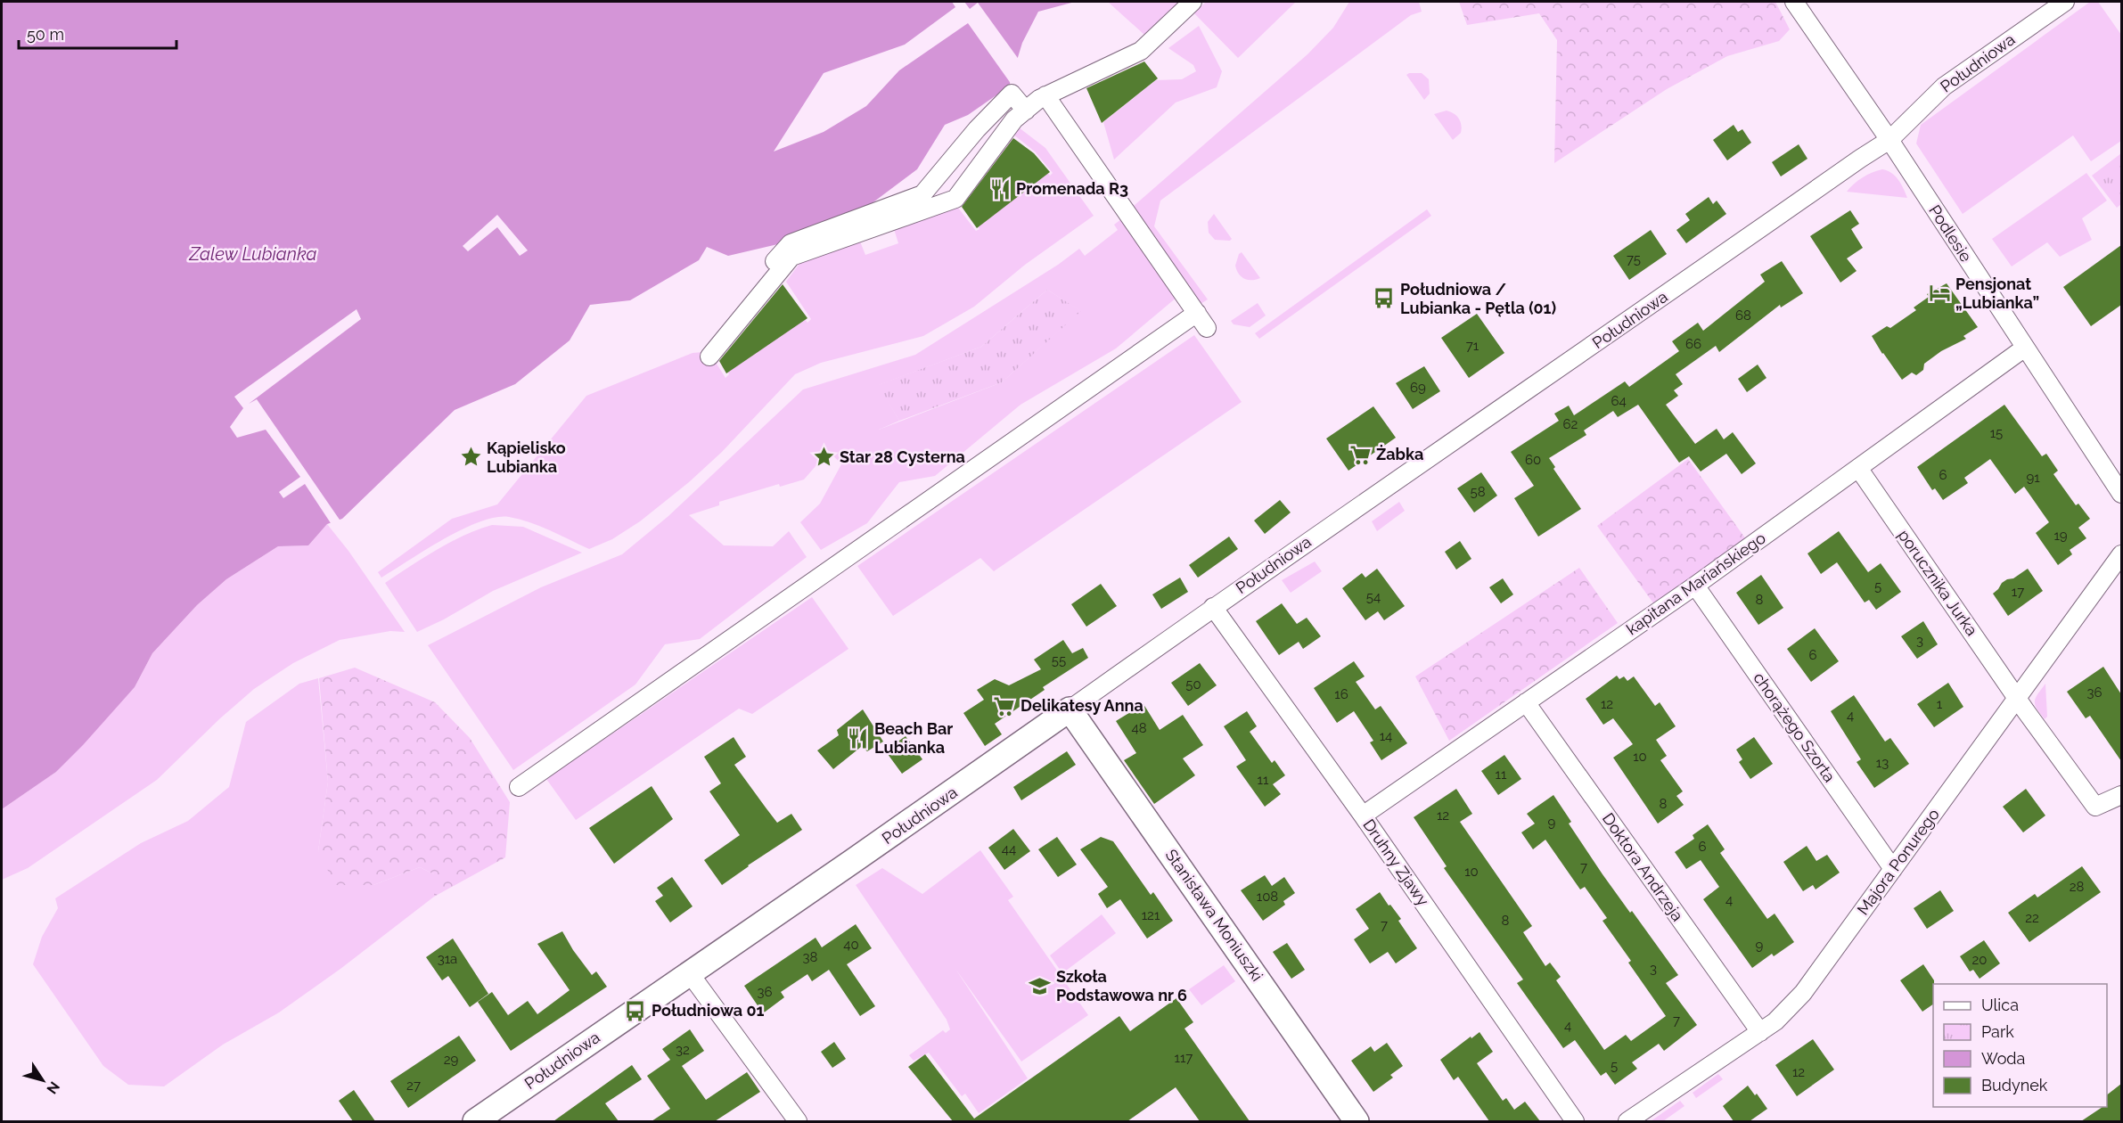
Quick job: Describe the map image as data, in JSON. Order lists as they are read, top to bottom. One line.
{"streets":{"street":["Południowa","Podlesie","porucznika Jurka","kapitana Mariańskiego","chorążego Szorta","Majora Ponurego","Druhny Zjawy","Doktora Andrzeja","Stanisława Moniuszki"]},"crossings":[["Południowa","Podlesie"],["Południowa","Druhny Zjawy"],["Południowa","Stanisława Moniuszki"],["Podlesie","kapitana Mariańskiego"],["porucznika Jurka","kapitana Mariańskiego"],["porucznika Jurka","Majora Ponurego"],["kapitana Mariańskiego","chorążego Szorta"],["kapitana Mariańskiego","Druhny Zjawy"],["kapitana Mariańskiego","Doktora Andrzeja"],["chorążego Szorta","Majora Ponurego"],["Majora Ponurego","Doktora Andrzeja"]],"water":["Zalew Lubianka"],"places":{"restaurant":["Promenada R3","Beach Bar Lubianka"],"hotel":["Pensjonat „Lubianka”"],"bus stop":["Południowa / Lubianka - Pętla (01)","Południowa 01"],"supermarket":["Żabka","Delikatesy Anna"],"place":["Kąpielisko Lubianka","Star 28 Cysterna"],"school or university":["Szkoła Podstawowa nr 6"]},"house_numbers":["75","68","66","71","69","64","62","15","60","6","91","58","19","5","17","54","8","3","6","55","50","36","16","12","1","4","48","14","10","13","11","11","8","12","9","6","44","7","10","28","108","4","121","22","8","7","40","9","38","31a","20","3","36","7","4","32","117","29","5","12","27"],"legend":["Ulica","Park","Woda","Budynek"],"scale_bar":"50 m","north":"bottom right"}
